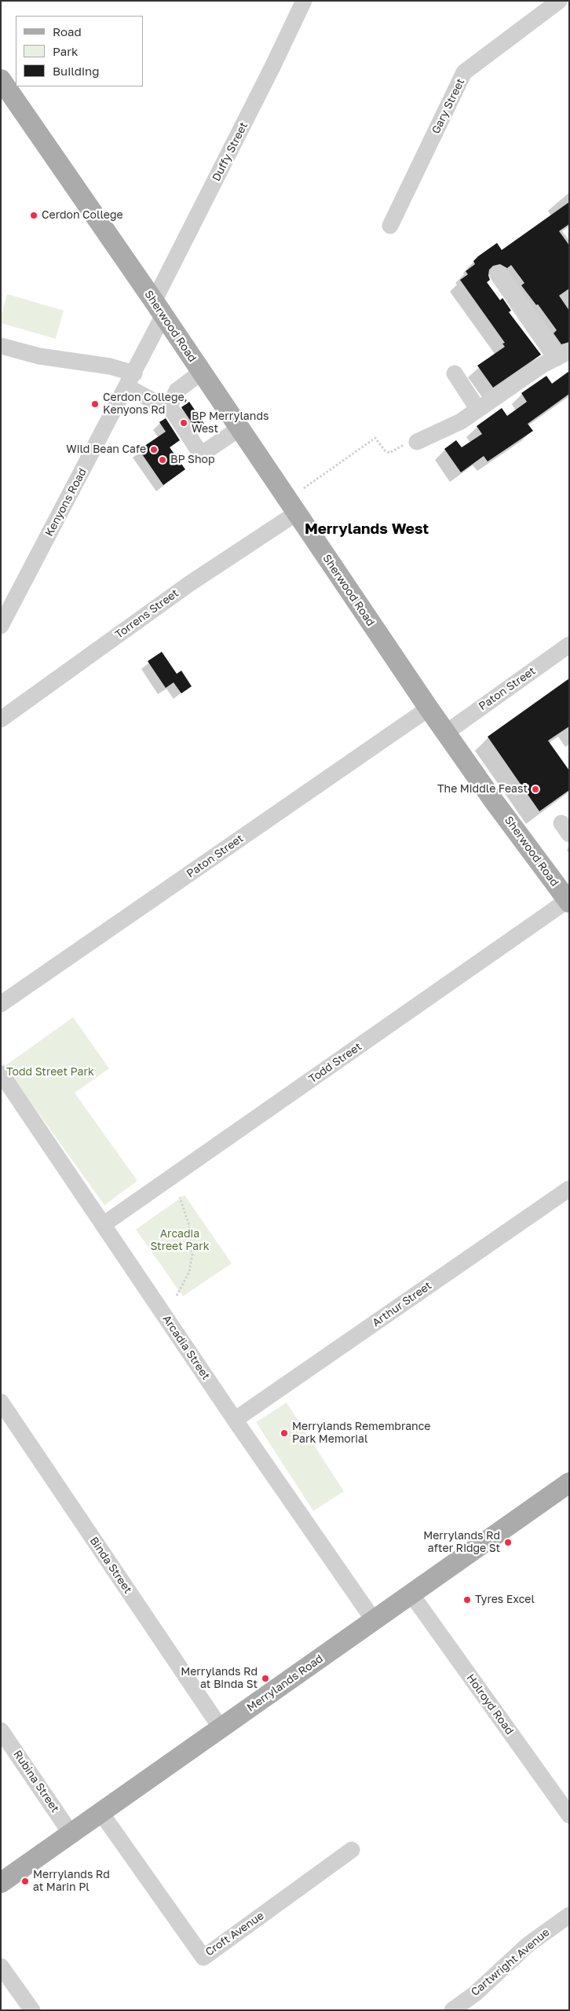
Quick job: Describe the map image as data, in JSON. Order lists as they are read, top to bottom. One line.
{"streets":{"main road":["Sherwood Road","Merrylands Road"],"street":["Gary Street","Duffy Street","Kenyons Road","Torrens Street","Paton Street","Todd Street","Arthur Street","Arcadia Street","Binda Street","Holroyd Road","Rubina Street","Croft Avenue","Cartwright Avenue"]},"crossings":[["Duffy Street","Sherwood Road"],["Duffy Street","Kenyons Road"],["Sherwood Road","Kenyons Road"],["Sherwood Road","Torrens Street"],["Sherwood Road","Paton Street"],["Sherwood Road","Todd Street"],["Todd Street","Arcadia Street"],["Arthur Street","Arcadia Street"],["Arcadia Street","Merrylands Road"],["Binda Street","Merrylands Road"],["Merrylands Road","Holroyd Road"],["Merrylands Road","Rubina Street"],["Merrylands Road","Croft Avenue"]],"districts":["Merrylands West"],"parks":["Todd Street Park","Arcadia Street Park"],"places":["Cerdon College","Cerdon College, Kenyons Rd","BP Merrylands West","Wild Bean Cafe","BP Shop","The Middle Feast","Merrylands Remembrance Park Memorial","Merrylands Rd after Ridge St","Tyres Excel","Merrylands Rd at Binda St","Merrylands Rd at Marin Pl"],"legend":["Road","Park","Building"]}
